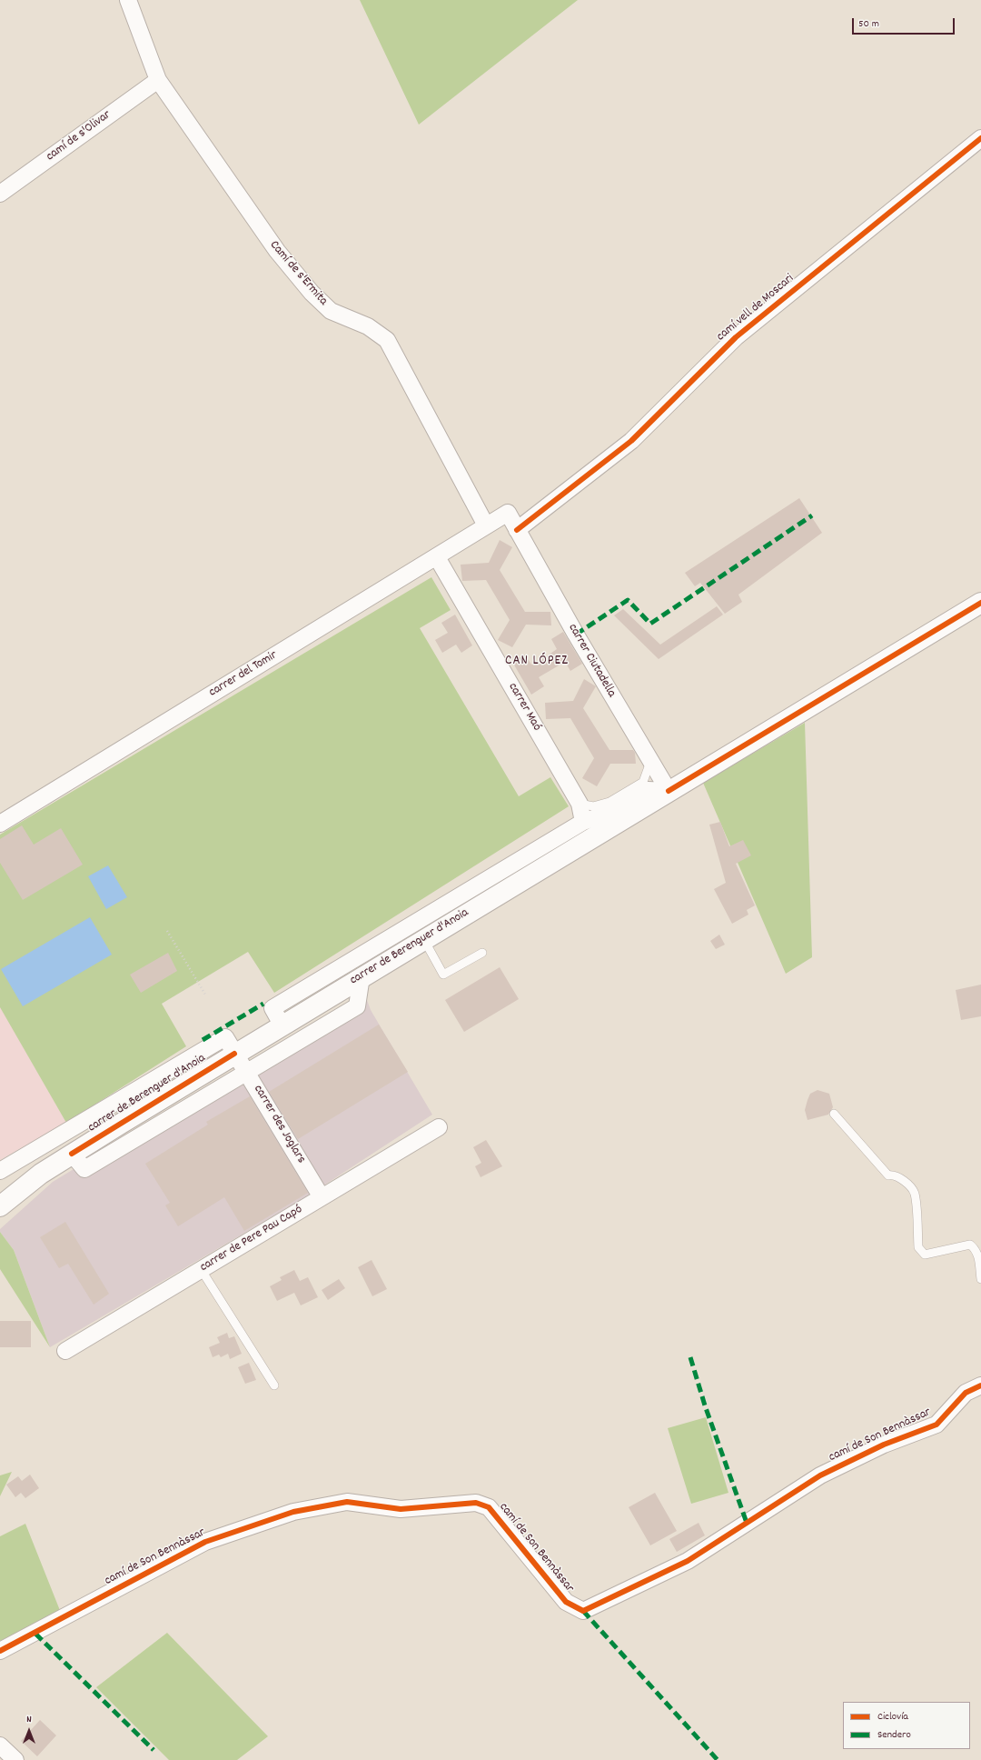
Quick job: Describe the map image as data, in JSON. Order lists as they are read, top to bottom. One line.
{"streets":{"main road":["carrer de Berenguer d'Anoia"],"street":["camí de s'Olivar","Camí de s'Ermita","camí vell de Moscari","carrer Ciutadella","carrer del Tomir","carrer Maó","carrer des Joglars","carrer de Pere Pau Capó","camí de Son Bennàssar"]},"crossings":[["camí de s'Olivar","Camí de s'Ermita"],["Camí de s'Ermita","carrer Ciutadella"],["Camí de s'Ermita","carrer del Tomir"],["camí vell de Moscari","carrer Ciutadella"],["carrer Ciutadella","carrer del Tomir"],["carrer Ciutadella","carrer de Berenguer d'Anoia"],["carrer del Tomir","carrer Maó"],["carrer de Berenguer d'Anoia","carrer des Joglars"],["carrer des Joglars","carrer de Pere Pau Capó"]],"districts":["CAN LÓPEZ"],"legend":["Ciclovía","Sendero"],"scale_bar":"50 m","north":"top"}
